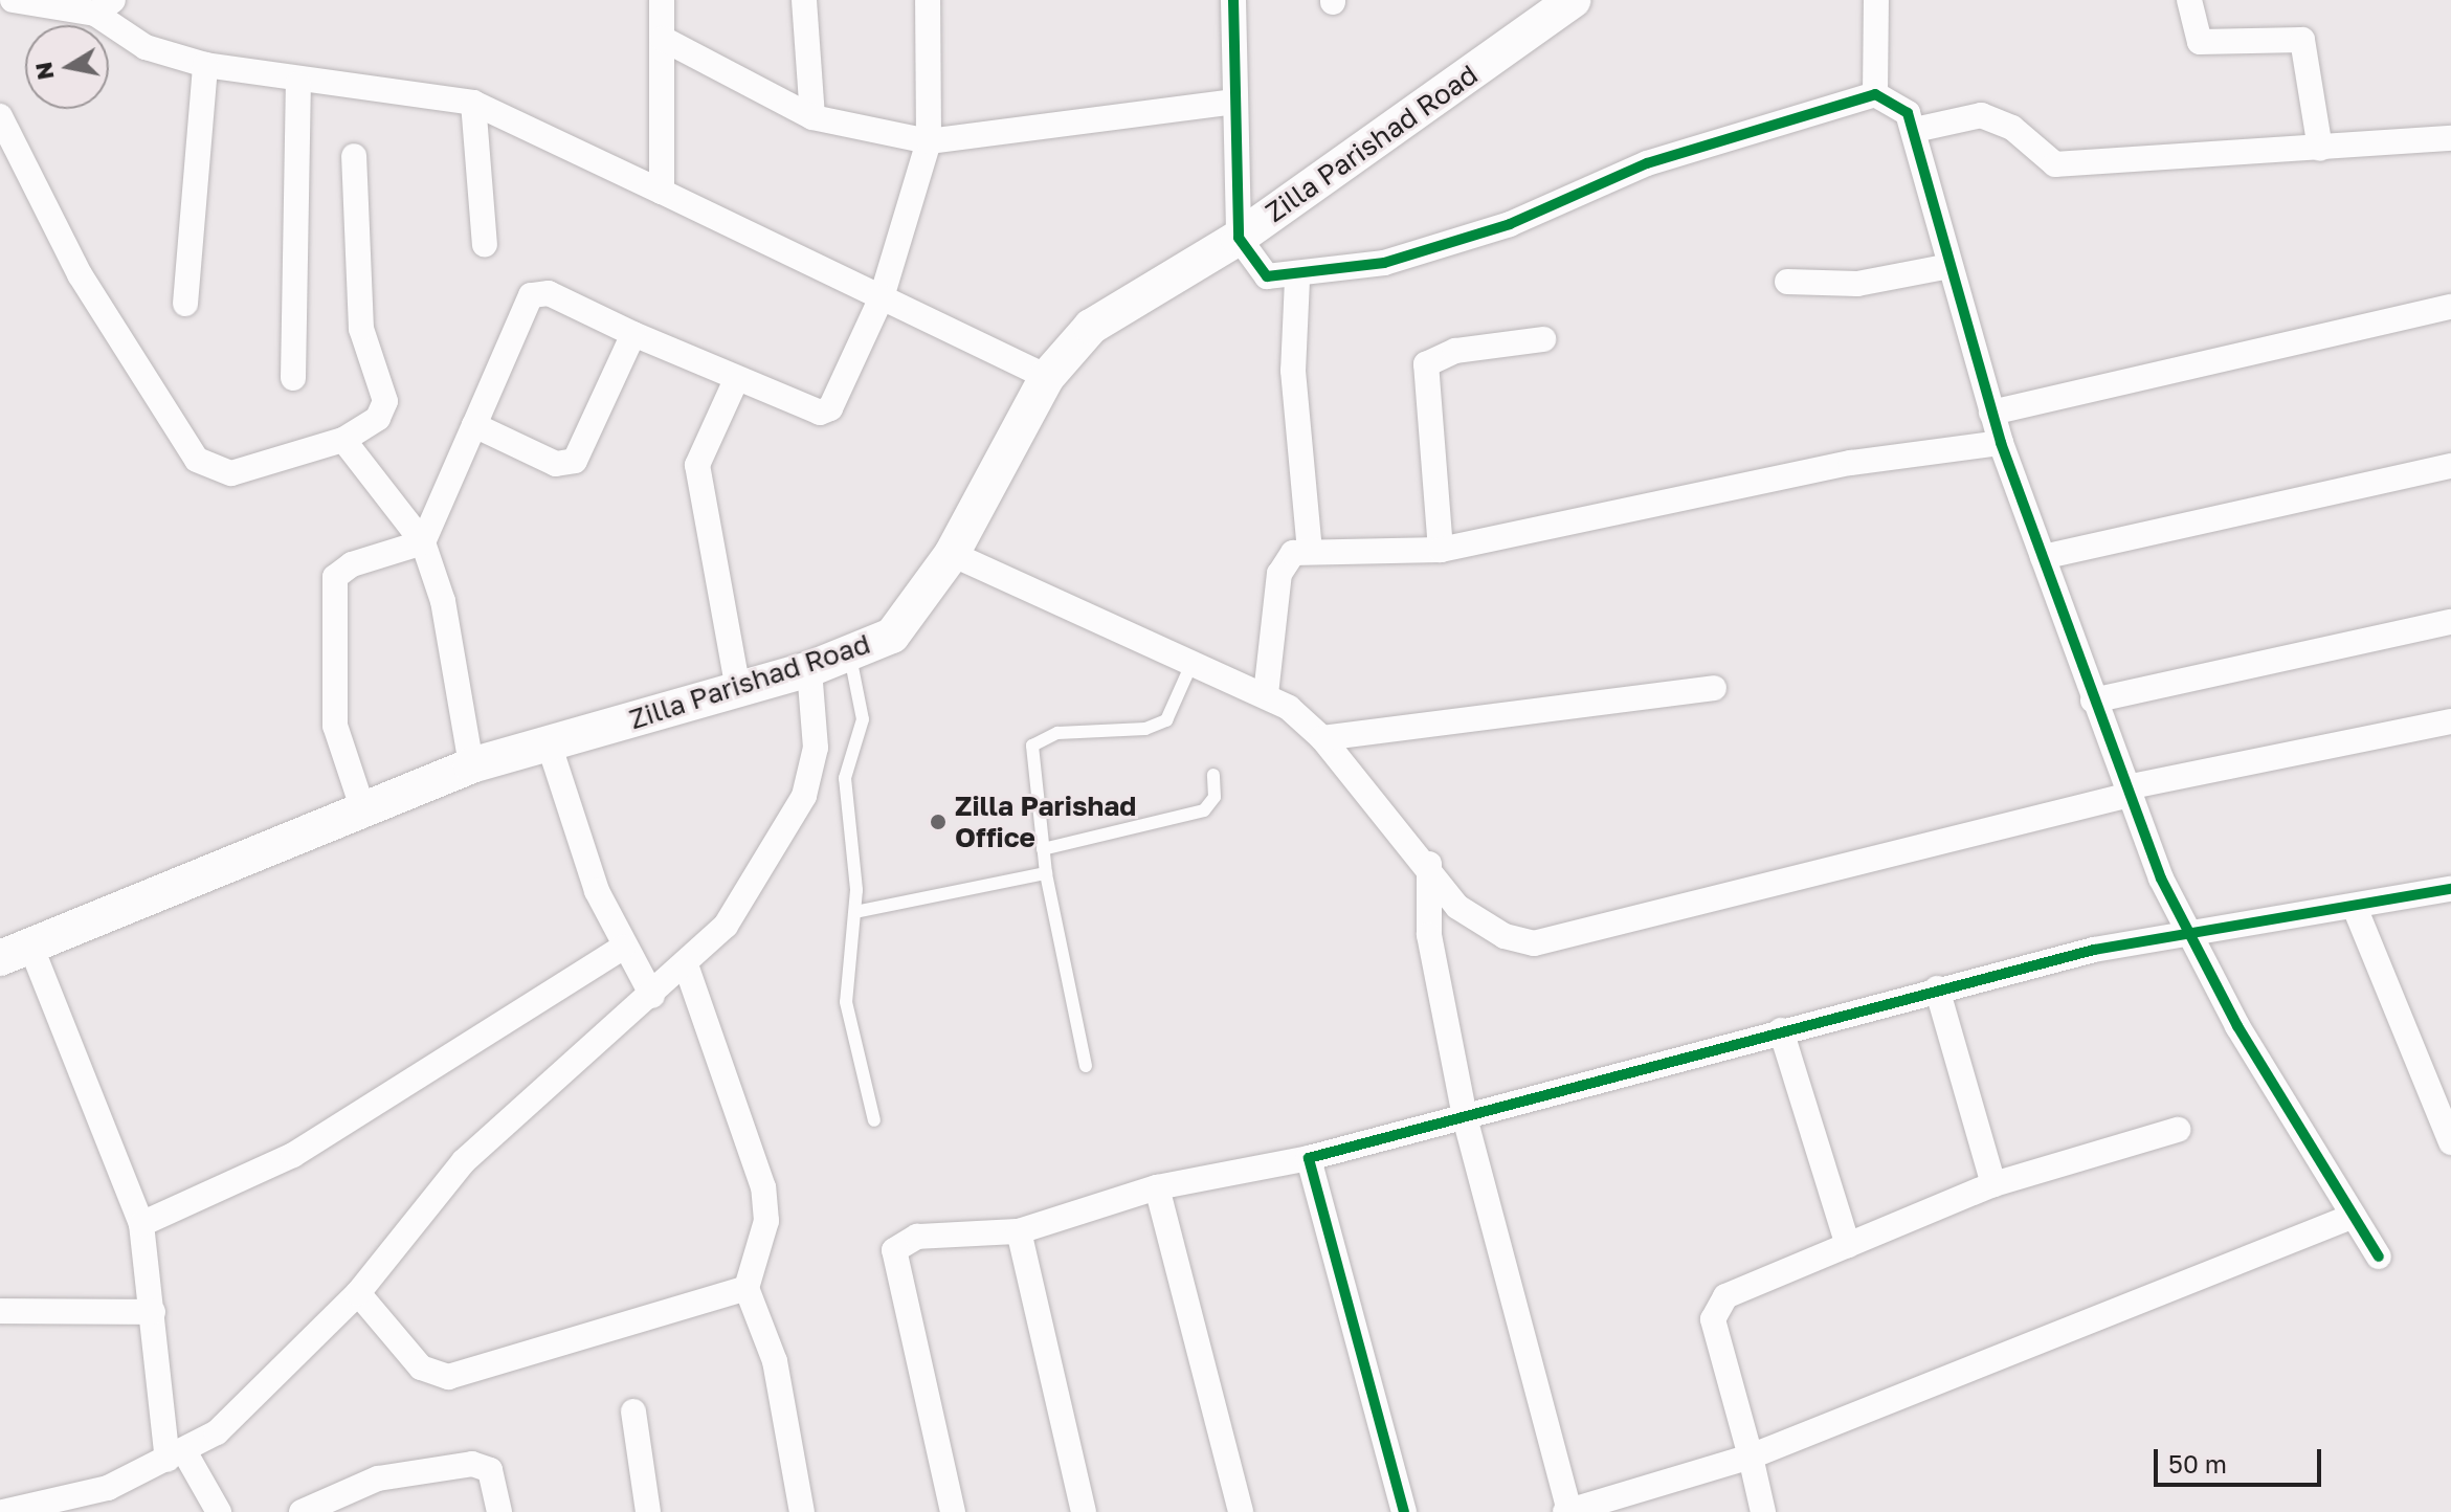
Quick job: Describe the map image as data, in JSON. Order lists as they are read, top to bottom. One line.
{"streets":{"main road":["Zilla Parishad Road"]},"places":["Zilla Parishad Office"],"scale_bar":"50 m","north":"left"}
